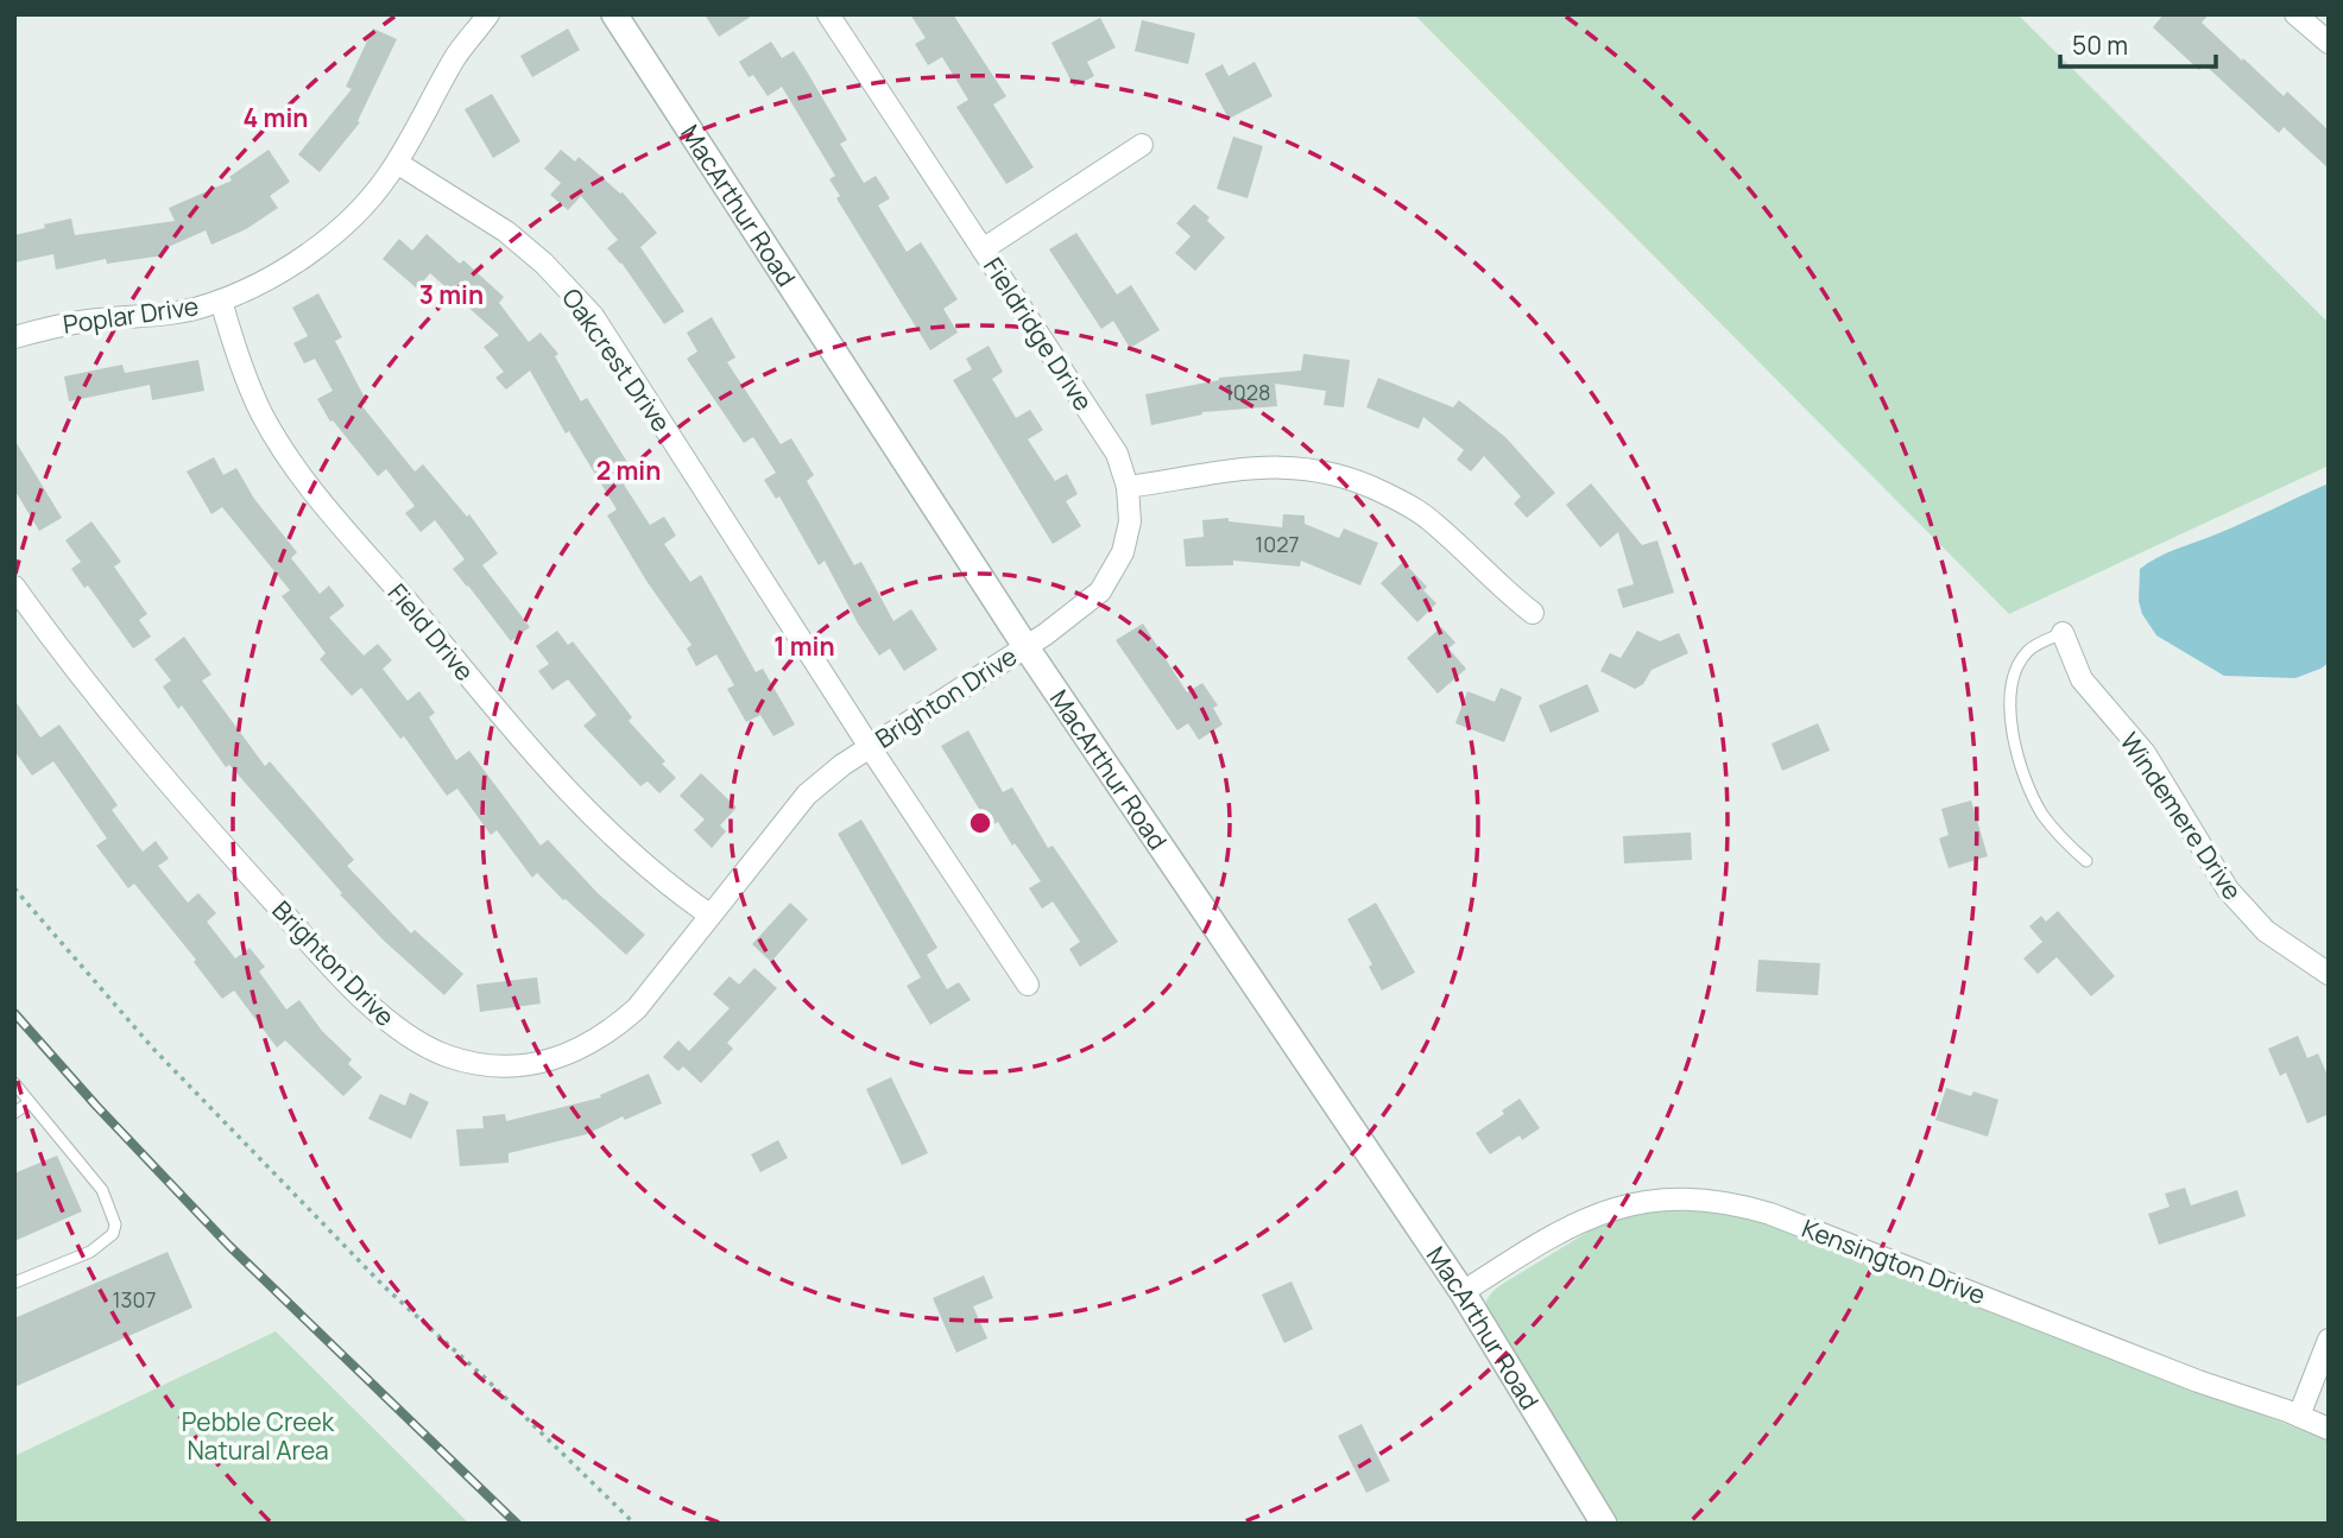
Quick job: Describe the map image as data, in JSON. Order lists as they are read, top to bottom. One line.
{"streets":{"street":["MacArthur Road","Poplar Drive","Fieldridge Drive","Oakcrest Drive","Field Drive","Brighton Drive","Windemere Drive","Kensington Drive"]},"crossings":[["MacArthur Road","Fieldridge Drive"],["MacArthur Road","Brighton Drive"],["MacArthur Road","Kensington Drive"],["Poplar Drive","Oakcrest Drive"],["Poplar Drive","Field Drive"],["Fieldridge Drive","Brighton Drive"],["Oakcrest Drive","Brighton Drive"],["Field Drive","Brighton Drive"]],"parks":["Pebble Creek Natural Area"],"house_numbers":["1028","1027","1307"],"scale_bar":"50 m","rings":["4 min","3 min","2 min","1 min"]}
